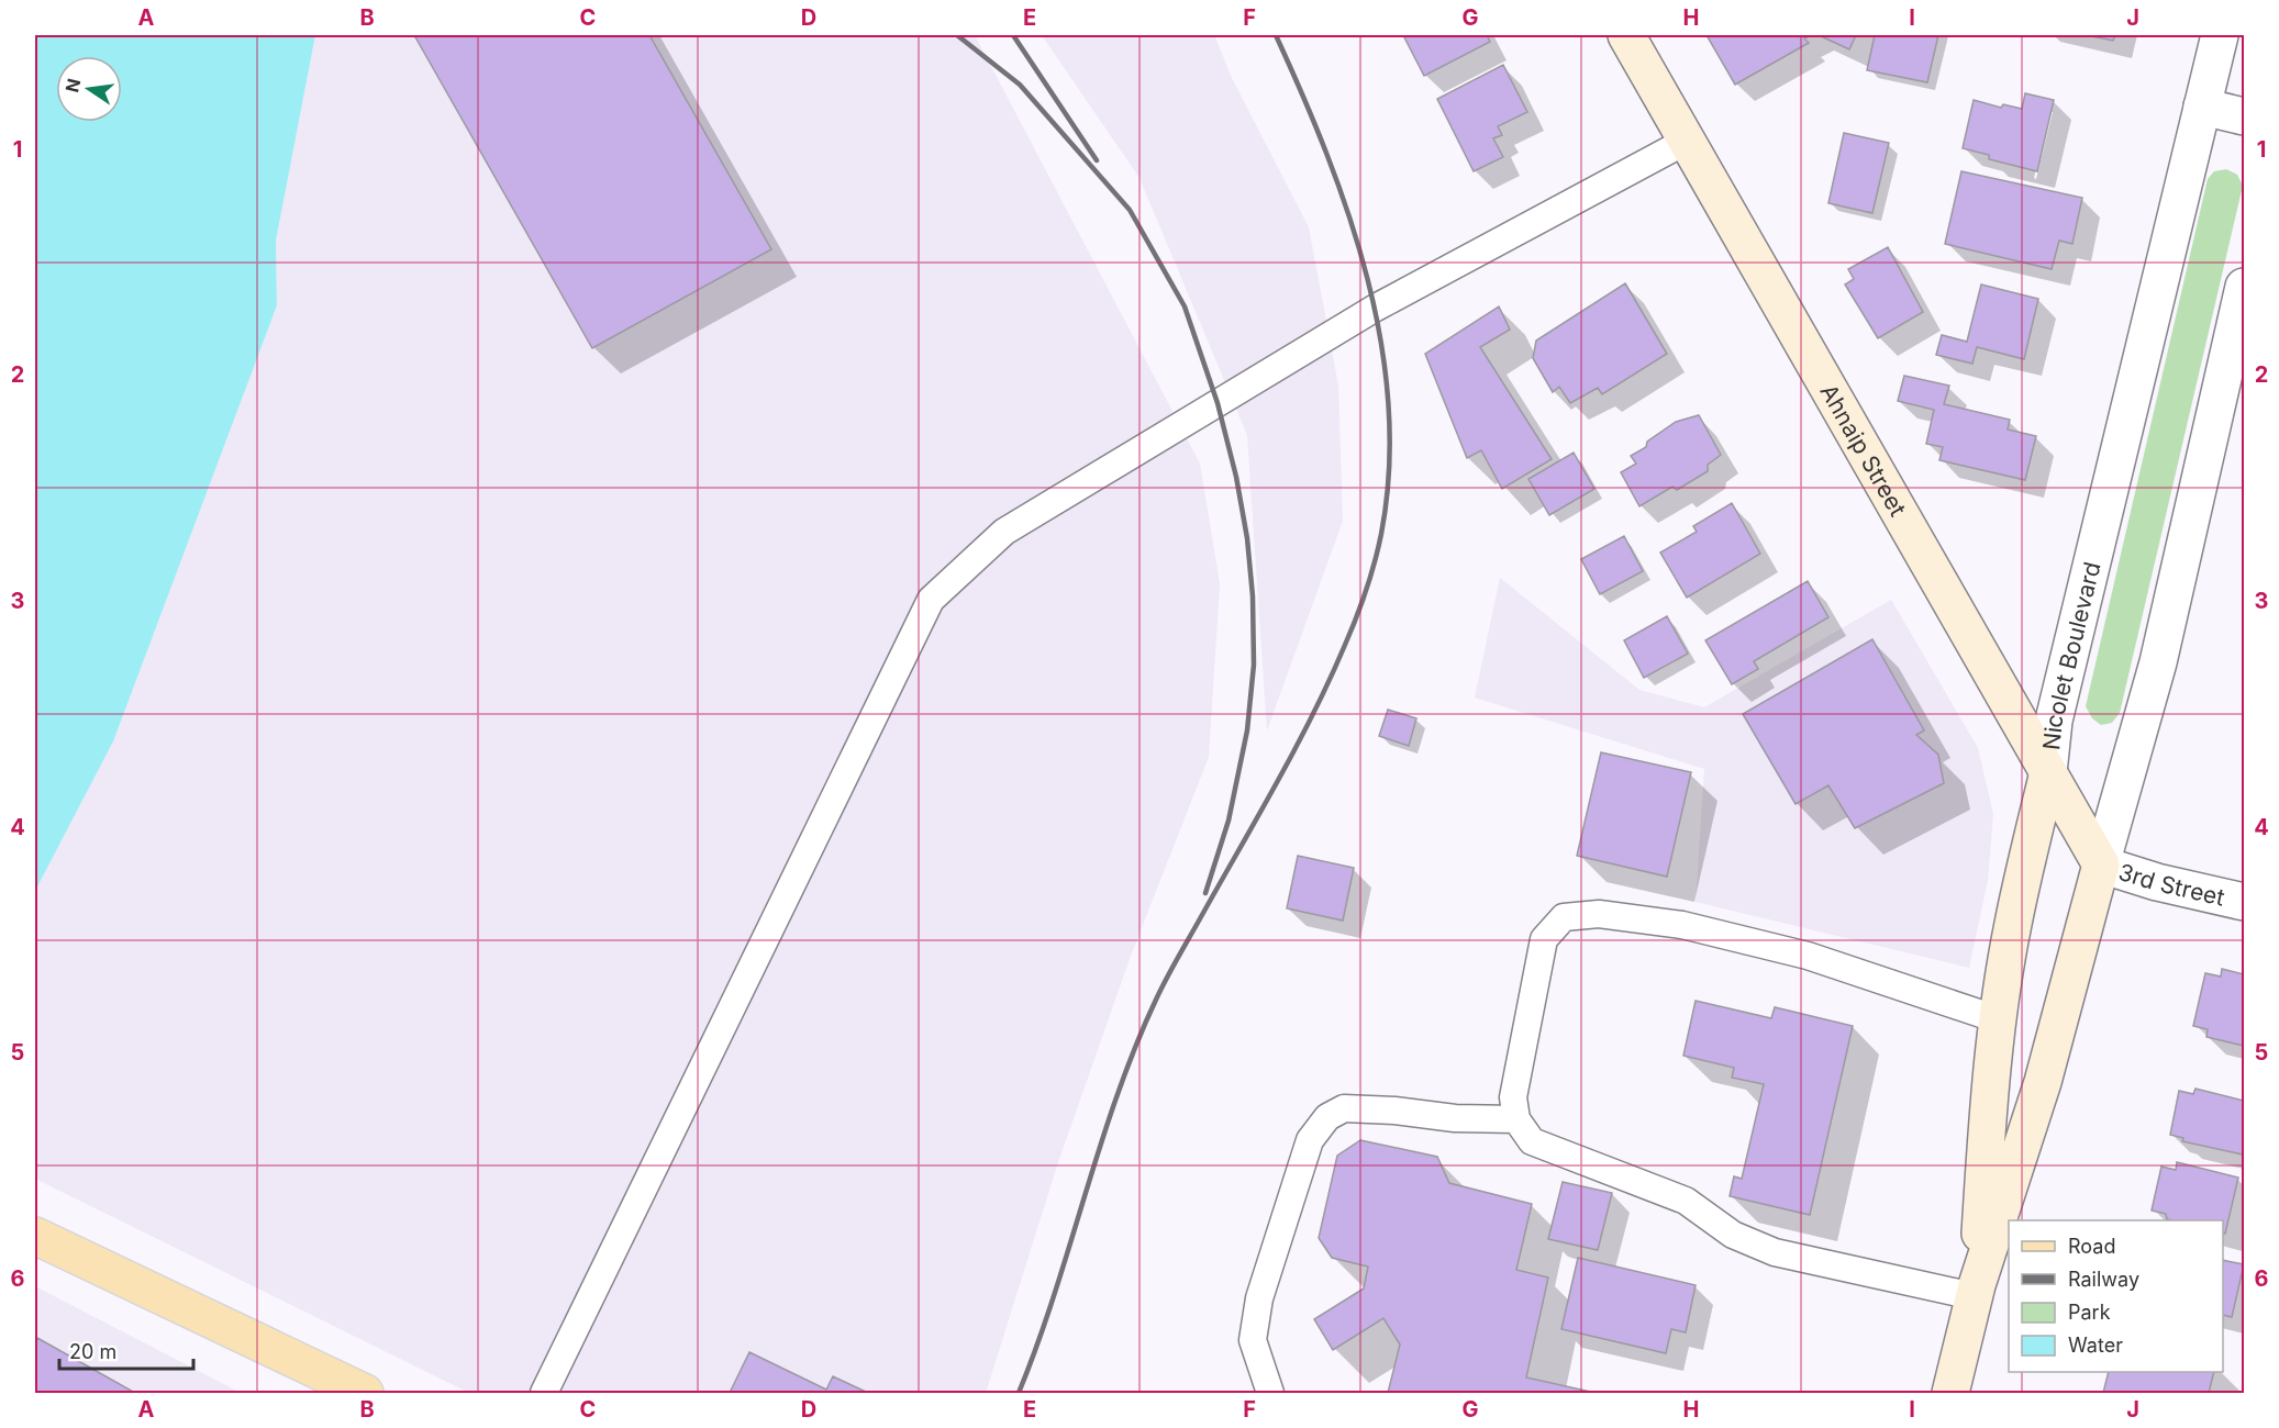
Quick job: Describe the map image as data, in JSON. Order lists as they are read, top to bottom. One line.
{"streets":{"main road":["Ahnaip Street","Nicolet Boulevard"],"street":["3rd Street"]},"crossings":[["Ahnaip Street","Nicolet Boulevard"],["Ahnaip Street","3rd Street"],["Nicolet Boulevard","3rd Street"]],"legend":["Road","Railway","Park","Water"],"scale_bar":"20 m","north":"left","grid":{"columns":["A","B","C","D","E","F","G","H","I","J"],"rows":["1","2","3","4","5","6"]}}
